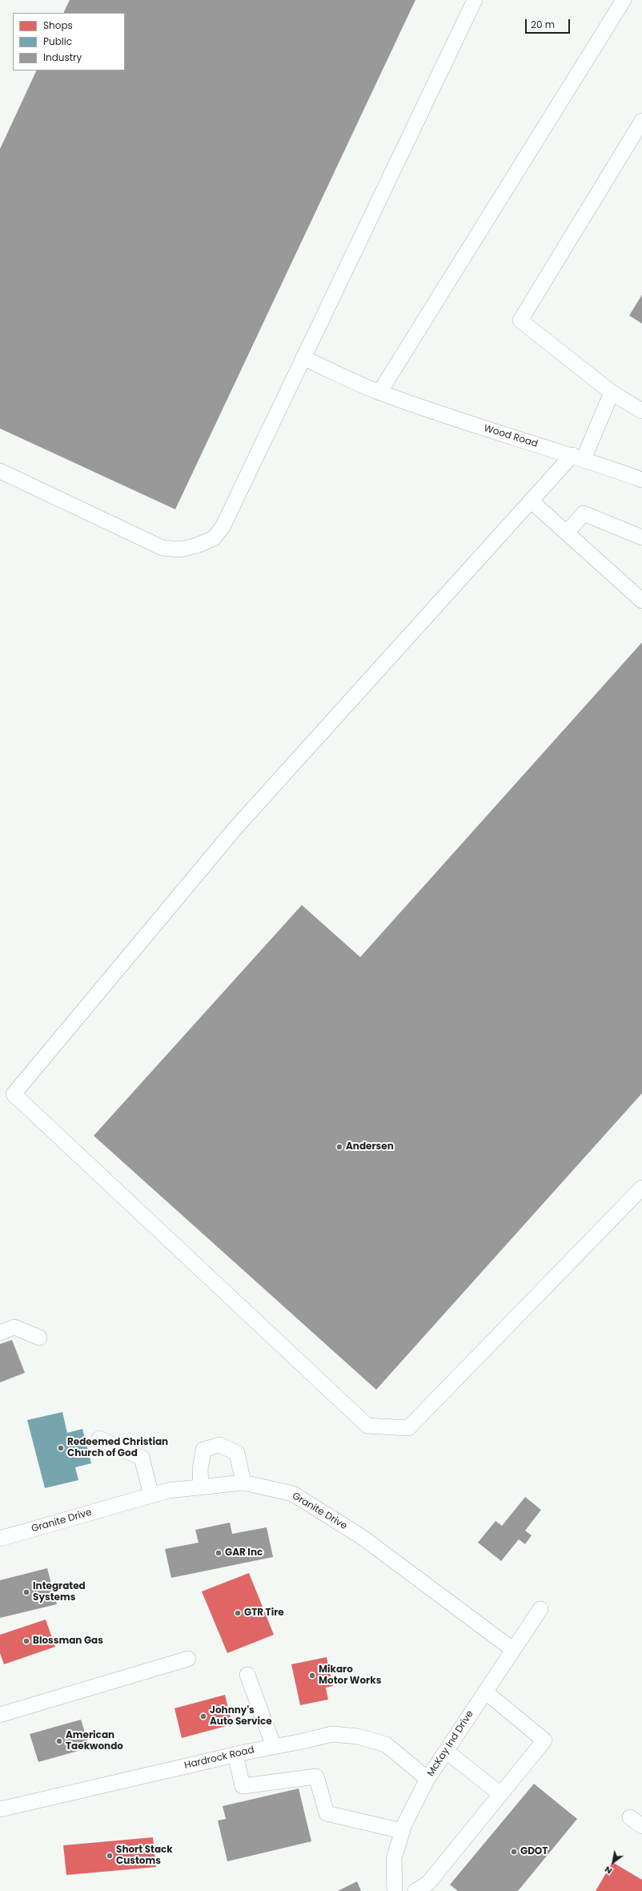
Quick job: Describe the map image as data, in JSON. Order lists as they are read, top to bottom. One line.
{"streets":{"street":["Wood Road","Granite Drive","McKay Ind Drive","Hardrock Road"]},"crossings":[["Granite Drive","McKay Ind Drive"],["McKay Ind Drive","Hardrock Road"]],"places":["Andersen","Redeemed Christian Church of God","GAR Inc","Integrated Systems","GTR Tire","Blossman Gas","Mikaro Motor Works","Johnny's Auto Service","American Taekwondo","GDOT","Short Stack Customs"],"legend":["Shops","Public","Industry"],"scale_bar":"20 m","north":"bottom left"}
